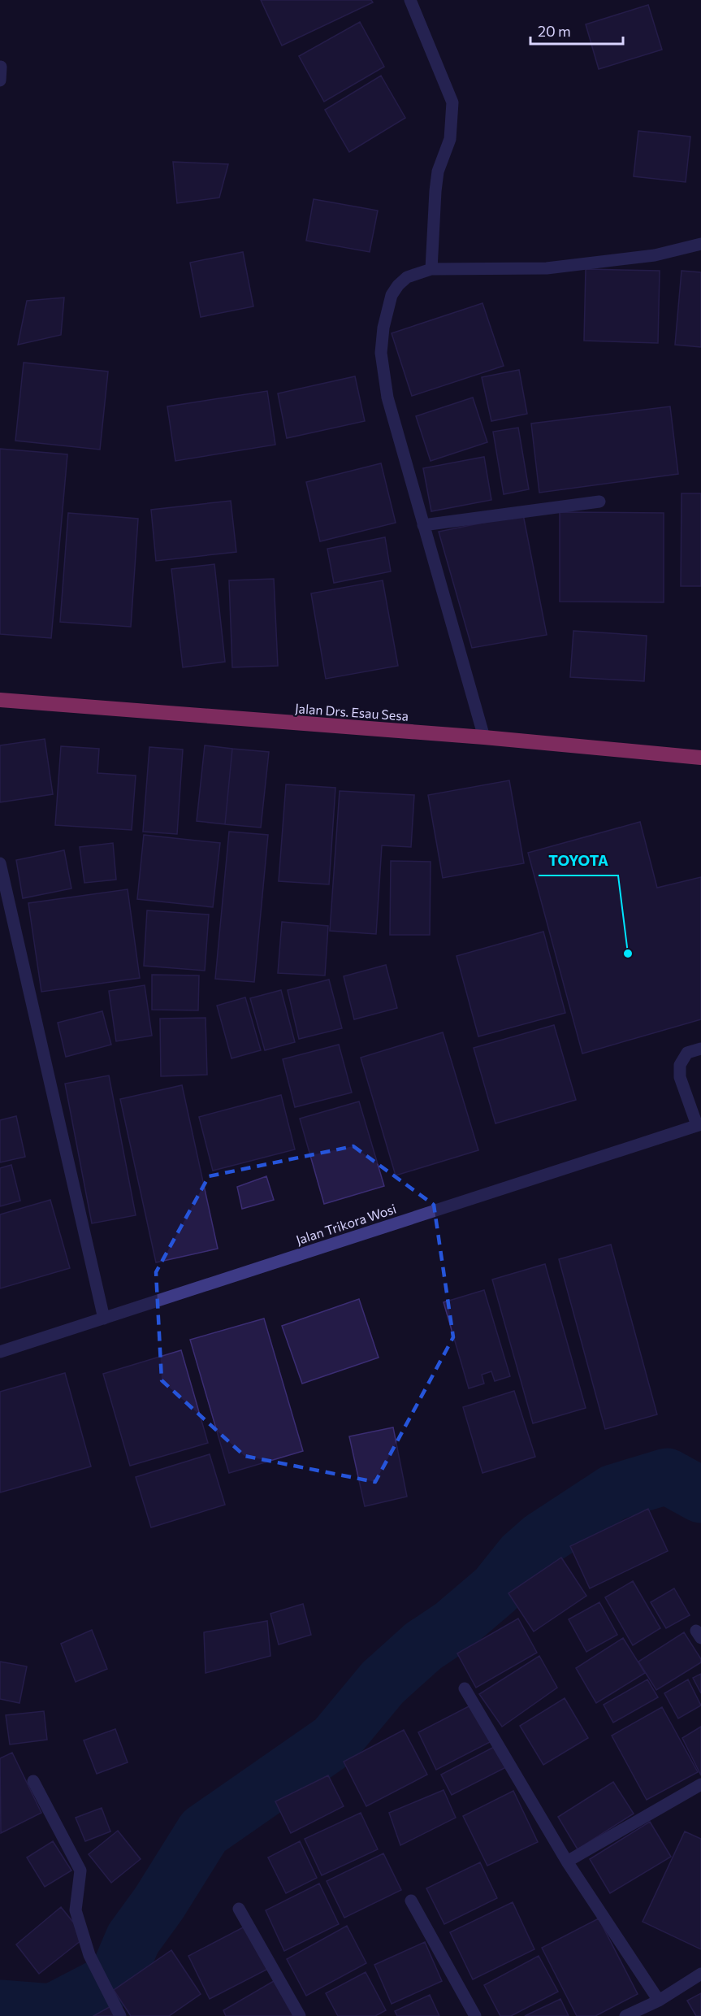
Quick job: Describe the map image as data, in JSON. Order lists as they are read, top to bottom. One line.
{"streets":{"highway":["Jalan Drs. Esau Sesa"],"street":["Jalan Trikora Wosi"]},"places":["TOYOTA"],"scale_bar":"20 m"}
